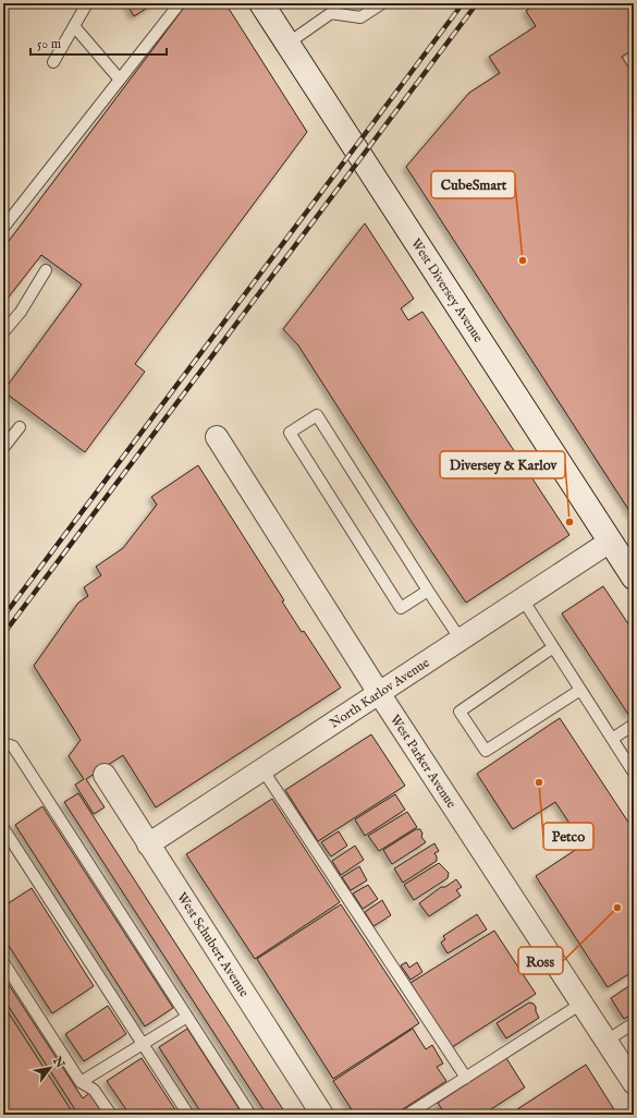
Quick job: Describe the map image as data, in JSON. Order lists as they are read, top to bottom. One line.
{"streets":{"main road":["West Diversey Avenue"],"street":["North Karlov Avenue","West Parker Avenue","West Schubert Avenue"]},"crossings":[["West Diversey Avenue","North Karlov Avenue"],["North Karlov Avenue","West Parker Avenue"],["North Karlov Avenue","West Schubert Avenue"]],"places":["CubeSmart","Diversey & Karlov","Petco","Ross"],"scale_bar":"50 m","north":"top right"}
